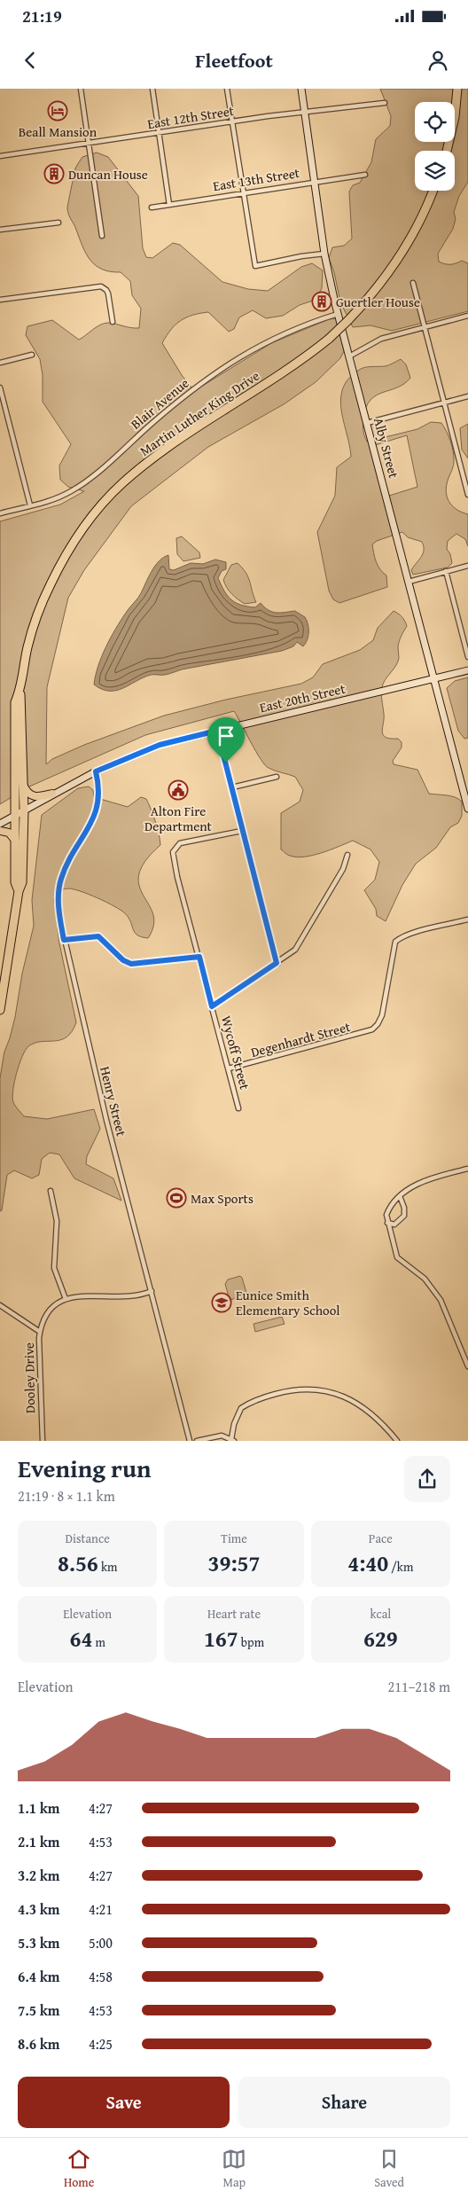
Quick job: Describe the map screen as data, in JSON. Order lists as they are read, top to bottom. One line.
{"streets":{"highway":["Martin Luther King Drive"],"street":["East 12th Street","East 13th Street","Blair Avenue","Alby Street","East 20th Street","Degenhardt Street","Wycoff Street","Henry Street","Dooley Drive"]},"crossings":[["East 12th Street","Alby Street"],["East 13th Street","Alby Street"],["Blair Avenue","Alby Street"],["Alby Street","East 20th Street"],["East 20th Street","Henry Street"],["Degenhardt Street","Wycoff Street"]],"places":{"hotel":["Beall Mansion"],"building":["Duncan House","Guertler House"],"public building":["Alton Fire Department"],"sports":["Max Sports"],"school or university":["Eunice Smith Elementary School"]},"page":{"status":"21:19","header":"Fleetfoot","heading":["Evening run","21:19 · 8 × 1.1 km"],"stats":[["Distance","8.56 km"],["Time","39:57"],["Pace","4:40 /km"],["Elevation","64 m"],["Heart rate","167 bpm"],["kcal","629"]],"chart":["Elevation","211–218 m"],"list":[{"name":"1.1 km","note":"4:27"},{"name":"2.1 km","note":"4:53"},{"name":"3.2 km","note":"4:27"},{"name":"4.3 km","note":"4:21"},{"name":"5.3 km","note":"5:00"},{"name":"6.4 km","note":"4:58"},{"name":"7.5 km","note":"4:53"},{"name":"8.6 km","note":"4:25"}],"buttons":["Save","Share"],"tabs":["Home","Map","Saved"]}}
